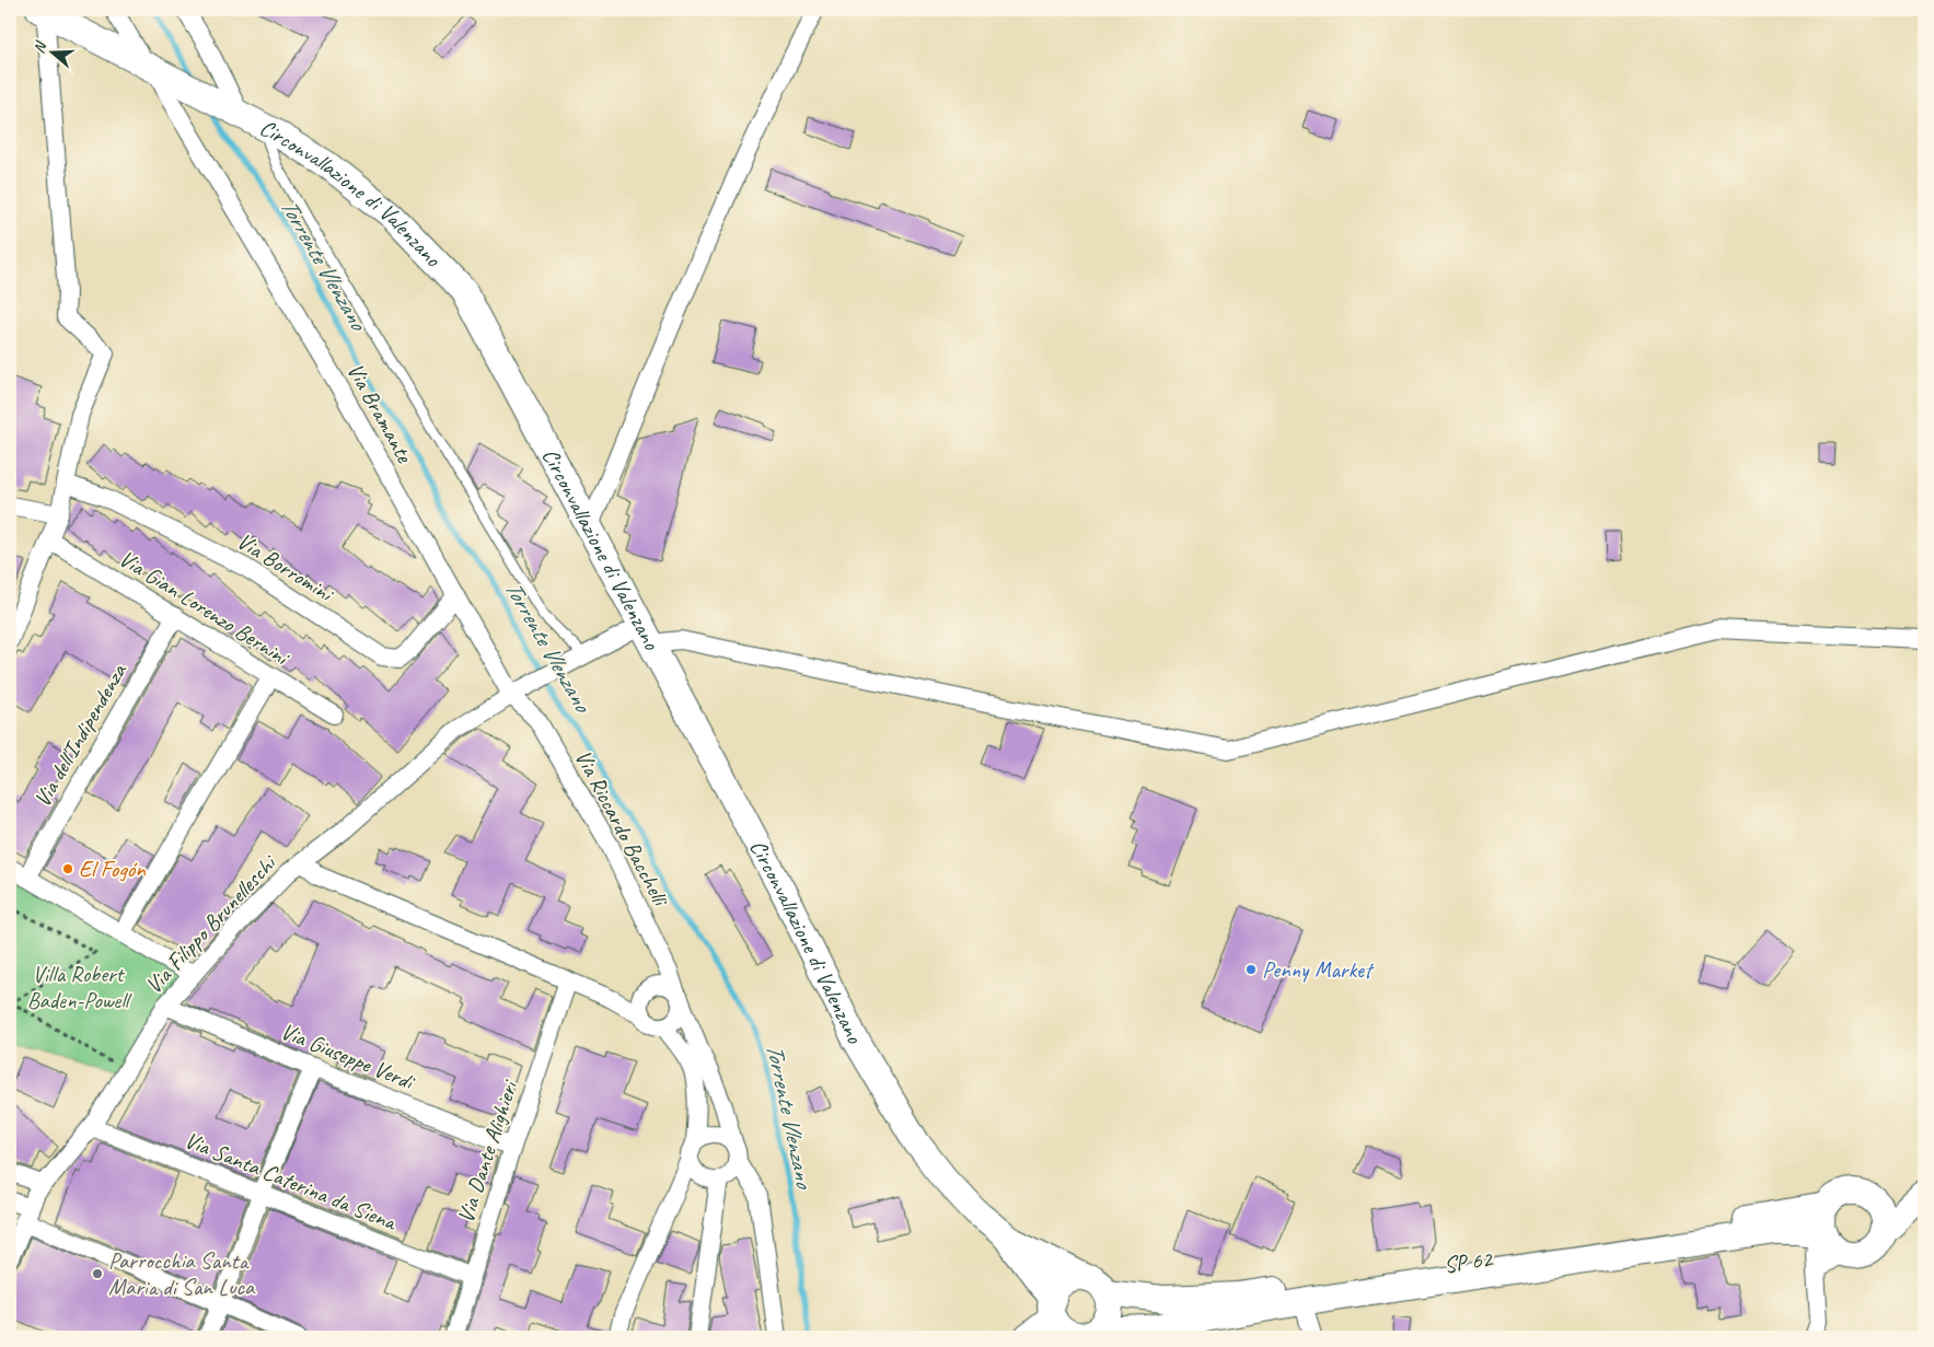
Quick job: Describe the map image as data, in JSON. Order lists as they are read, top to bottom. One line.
{"streets":{"main road":["Circonvallazione di Valenzano","SP 62"],"street":["Via Bramante","Via Borromini","Via Gian Lorenzo Bernini","Via dell'Indipendenza","Via Riccardo Bacchelli","Via Filippo Brunelleschi","Via Giuseppe Verdi","Via Dante Alighieri","Via Santa Caterina da Siena"]},"crossings":[["Circonvallazione di Valenzano","Via Bramante"],["Circonvallazione di Valenzano","Via Filippo Brunelleschi"],["Via Bramante","Via Borromini"],["Via Bramante","Via Riccardo Bacchelli"],["Via Bramante","Via Filippo Brunelleschi"],["Via Gian Lorenzo Bernini","Via dell'Indipendenza"],["Via Riccardo Bacchelli","Via Filippo Brunelleschi"],["Via Filippo Brunelleschi","Via Giuseppe Verdi"],["Via Filippo Brunelleschi","Via Santa Caterina da Siena"],["Via Giuseppe Verdi","Via Dante Alighieri"],["Via Dante Alighieri","Via Santa Caterina da Siena"]],"water":["Torrente Vlenzano"],"parks":["Villa Robert Baden-Powell"],"places":["El Fogón","Penny Market","Parrocchia Santa Maria di San Luca"],"north":"left"}
